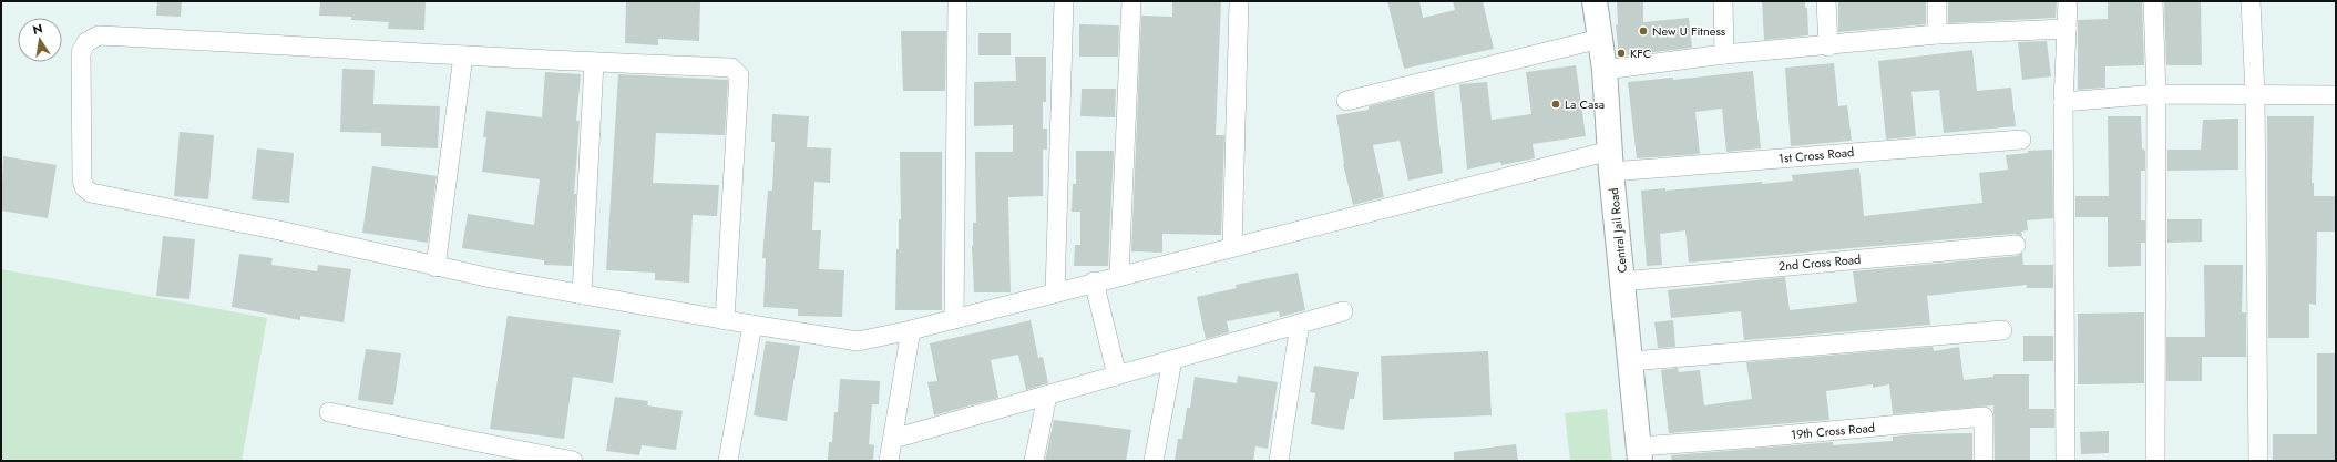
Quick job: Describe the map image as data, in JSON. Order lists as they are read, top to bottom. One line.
{"streets":{"main road":["Central Jail Road"],"street":["1st Cross Road","2nd Cross Road","19th Cross Road"]},"crossings":[["1st Cross Road","Central Jail Road"],["Central Jail Road","2nd Cross Road"],["Central Jail Road","19th Cross Road"]],"places":["New U Fitness","KFC","La Casa"],"north":"top"}
